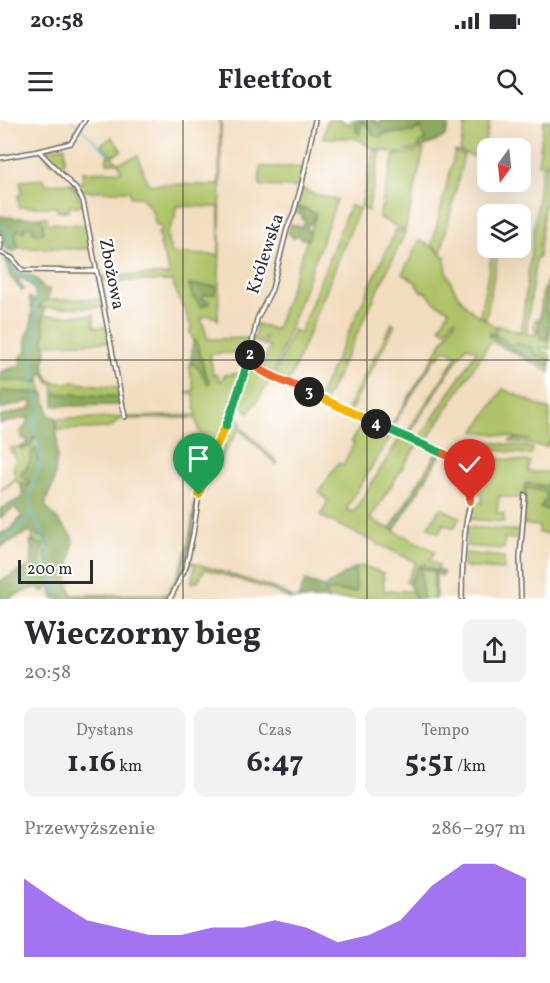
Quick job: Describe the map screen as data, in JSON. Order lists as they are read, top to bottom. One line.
{"streets":{"street":["Królewska","Zbożowa"]},"scale_bar":"200 m","north":"bottom","page":{"status":"20:58","header":"Fleetfoot","pins":["2","3","4"],"scale":"200 m","heading":["Wieczorny bieg","20:58"],"stats":[["Dystans","1.16 km"],["Czas","6:47"],["Tempo","5:51 /km"]],"chart":["Przewyższenie","286–297 m"]}}
